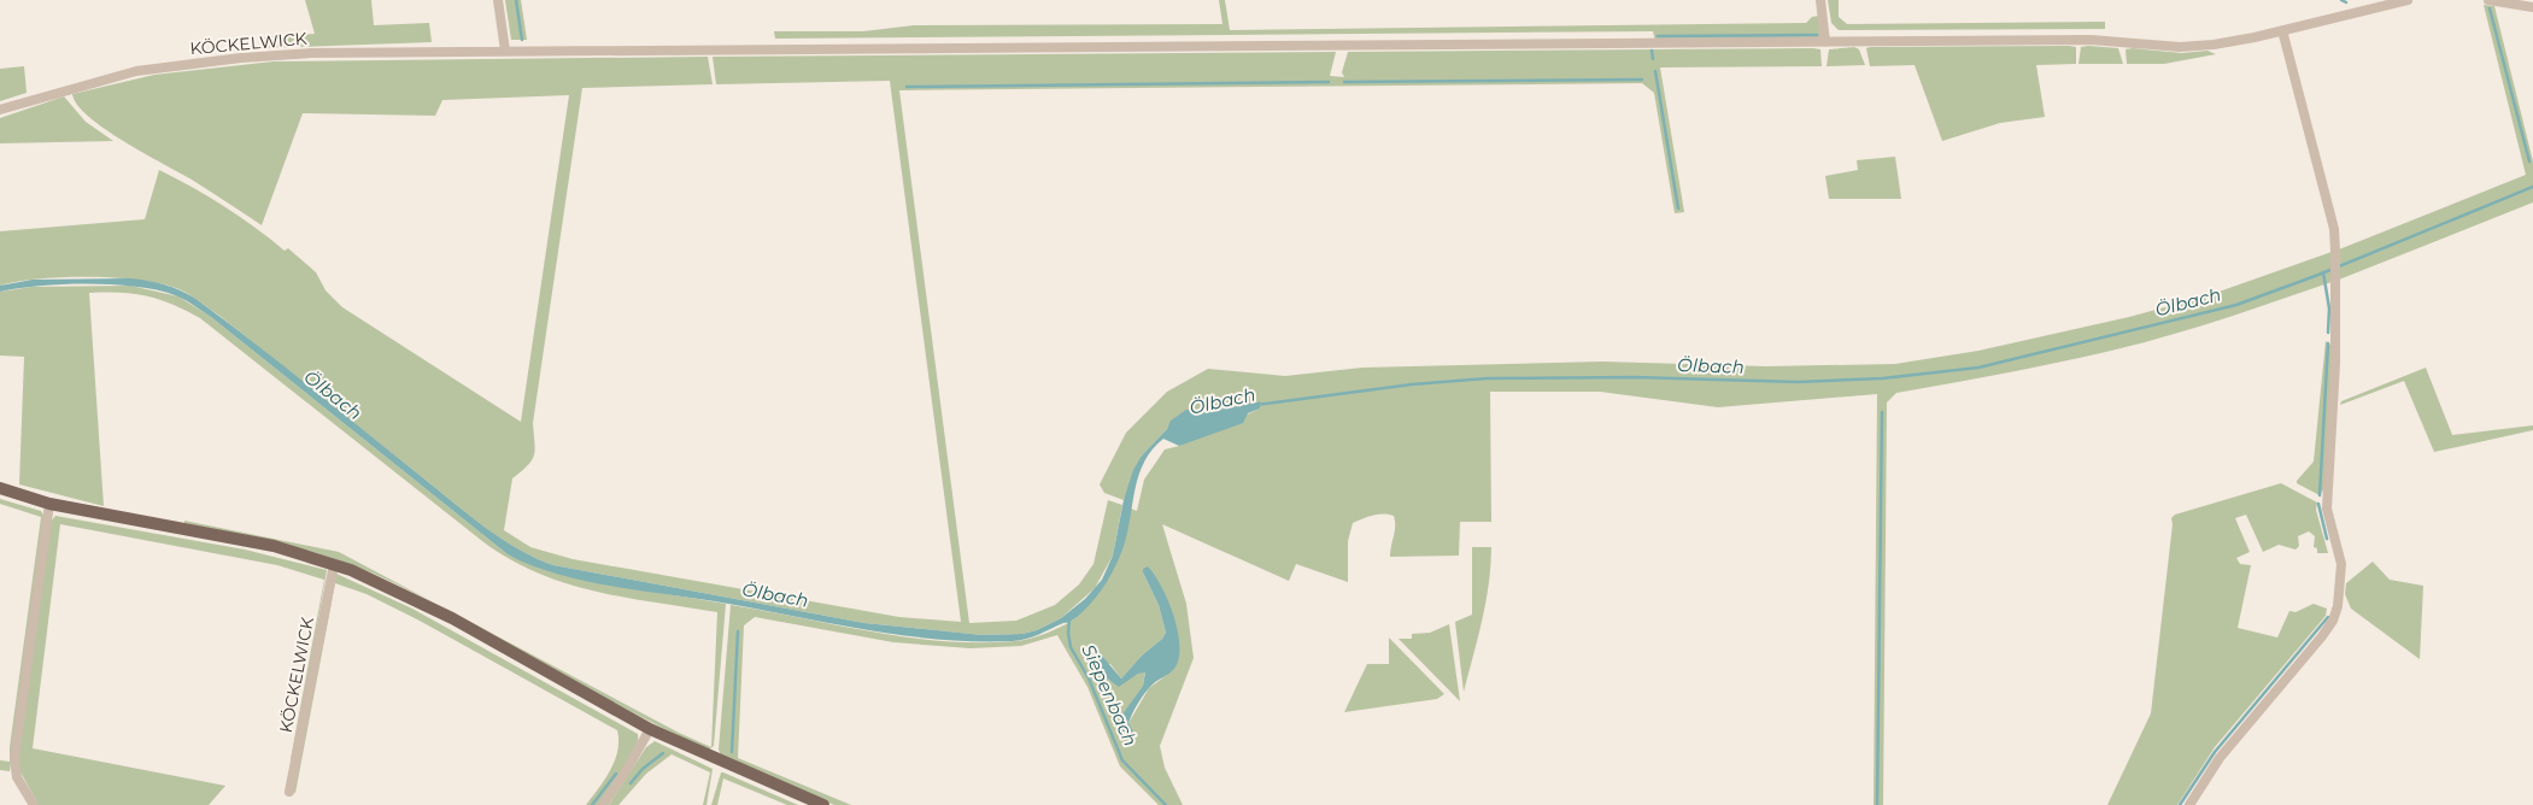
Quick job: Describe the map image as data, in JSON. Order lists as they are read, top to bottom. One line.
{"streets":{"street":["KÖCKELWICK"]},"water":["Ölbach","Siepenbach"]}
